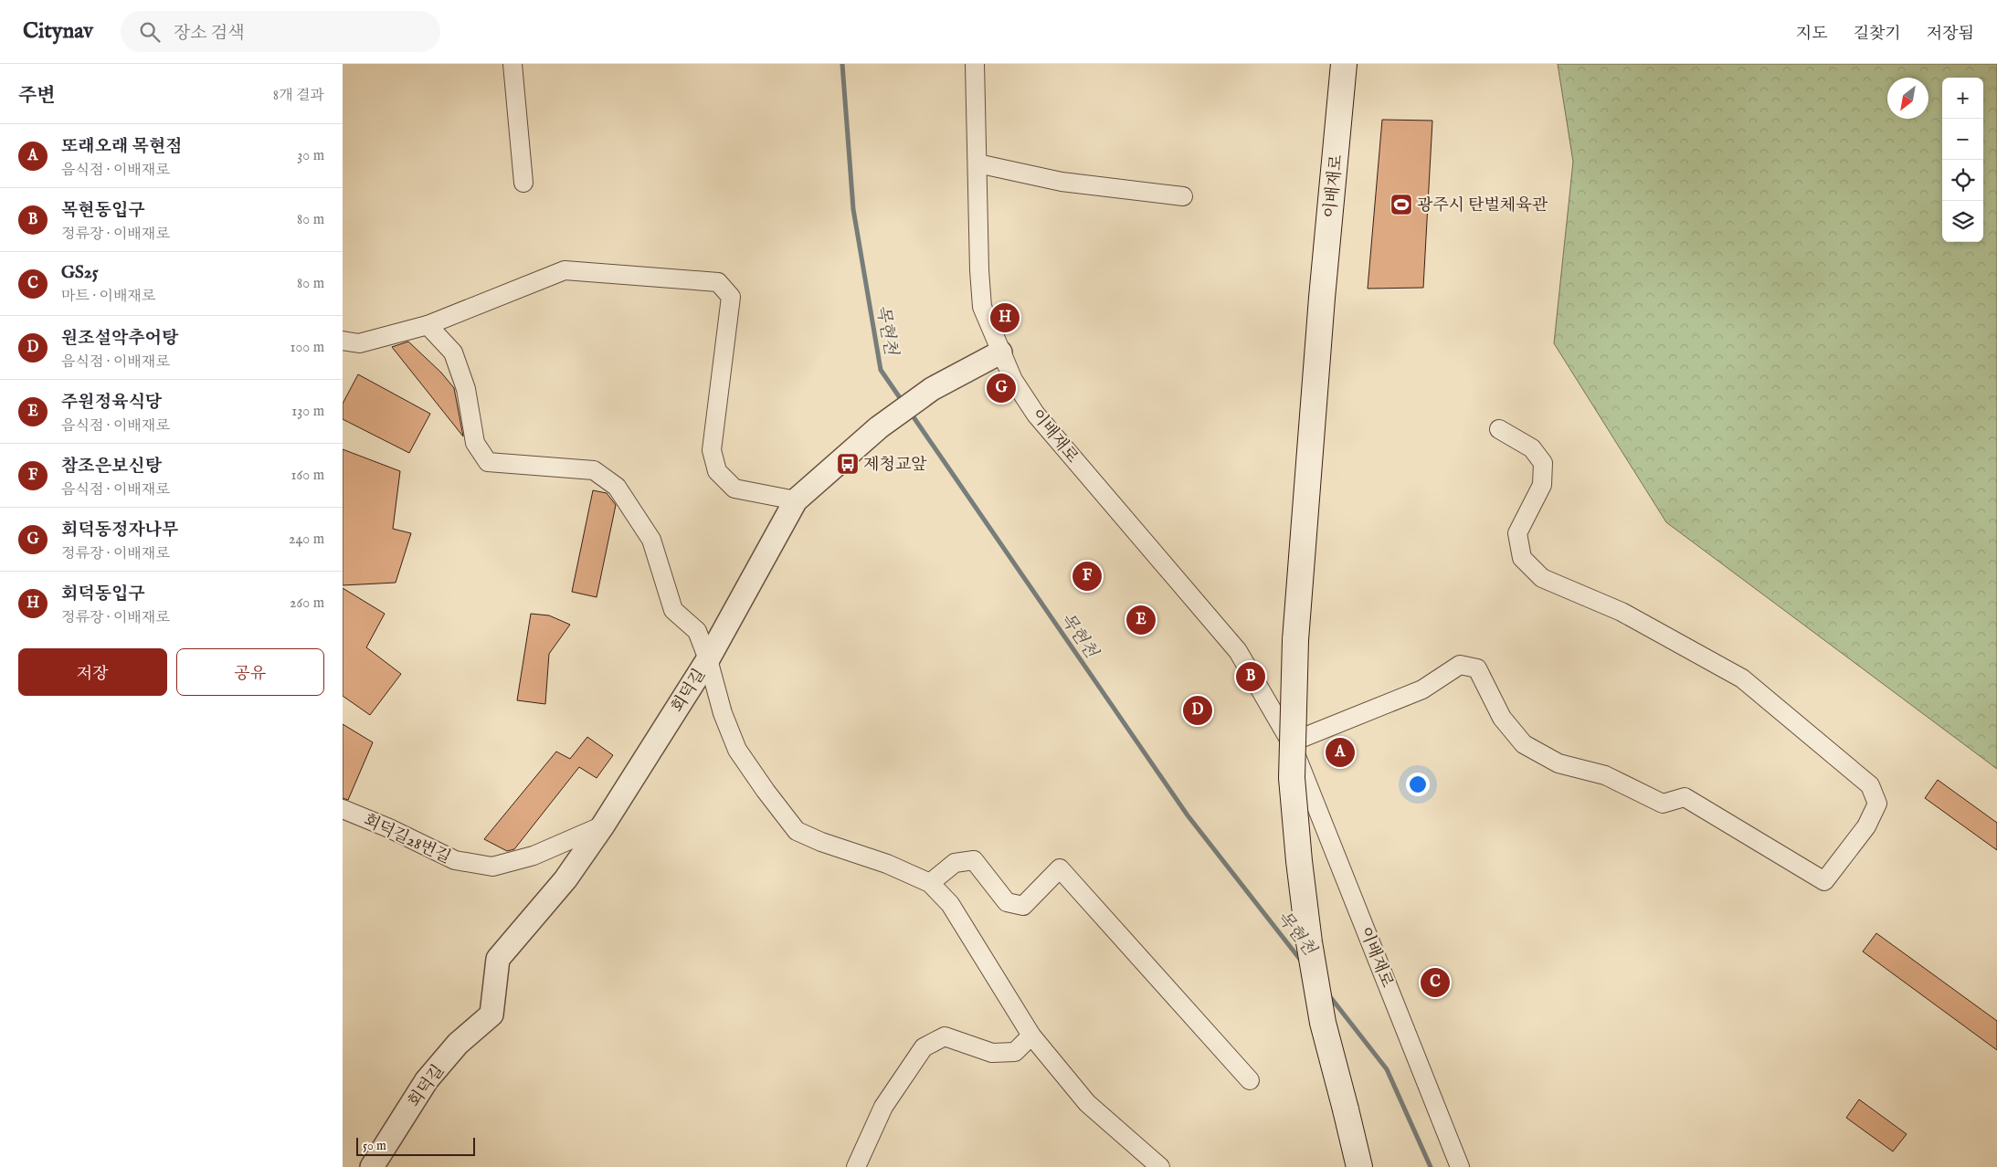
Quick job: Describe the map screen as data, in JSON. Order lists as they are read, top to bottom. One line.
{"streets":{"main road":["이배재로"],"street":["회덕길","회덕길28번길"]},"crossings":[["이배재로","회덕길"],["회덕길","회덕길28번길"]],"water":["목현천"],"places":{"sports":["광주시 탄벌체육관"],"bus stop":["제청교앞"]},"scale_bar":"50 m","north":"bottom left","page":{"header":"Citynav","search":"장소 검색","nav":["지도","길찾기","저장됨"],"heading":["주변","8개 결과"],"map_buttons":["+","−"],"list":[{"mark":"A","name":"또래오래 목현점","note":"음식점 · 이배재로","value":"30 m"},{"mark":"B","name":"목현동입구","note":"정류장 · 이배재로","value":"80 m"},{"mark":"C","name":"GS25","note":"마트 · 이배재로","value":"80 m"},{"mark":"D","name":"원조설악추어탕","note":"음식점 · 이배재로","value":"100 m"},{"mark":"E","name":"주원정육식당","note":"음식점 · 이배재로","value":"130 m"},{"mark":"F","name":"참조은보신탕","note":"음식점 · 이배재로","value":"160 m"},{"mark":"G","name":"회덕동정자나무","note":"정류장 · 이배재로","value":"240 m"},{"mark":"H","name":"회덕동입구","note":"정류장 · 이배재로","value":"260 m"}],"pins":["H","G","F","E","B","D","A","C"],"buttons":["저장","공유"],"scale":"50 m"}}
